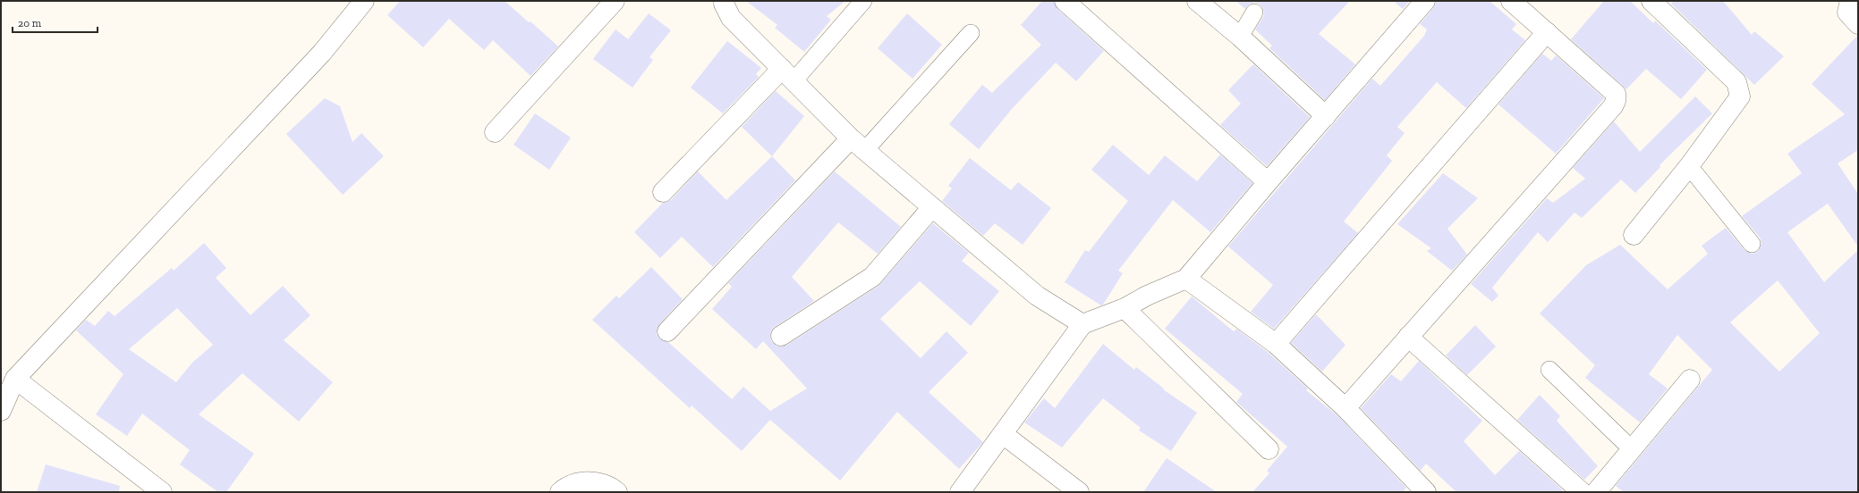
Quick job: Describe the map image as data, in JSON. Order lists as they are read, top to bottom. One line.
{"scale_bar":"20 m"}
